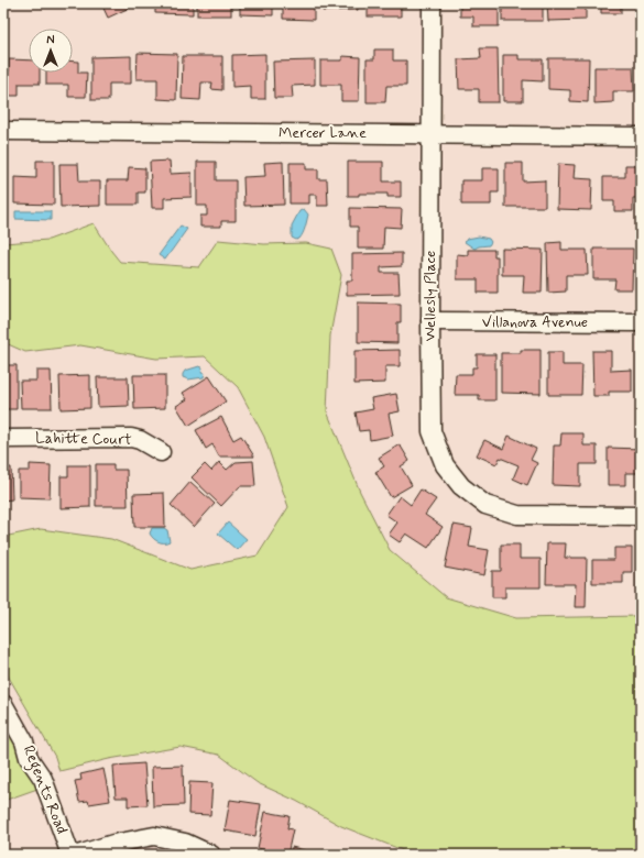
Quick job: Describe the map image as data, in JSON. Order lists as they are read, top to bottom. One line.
{"streets":{"street":["Mercer Lane","Wellesly Place","Villanova Avenue","Lahitte Court","Regents Road"]},"crossings":[["Mercer Lane","Wellesly Place"],["Wellesly Place","Villanova Avenue"]],"north":"top"}
